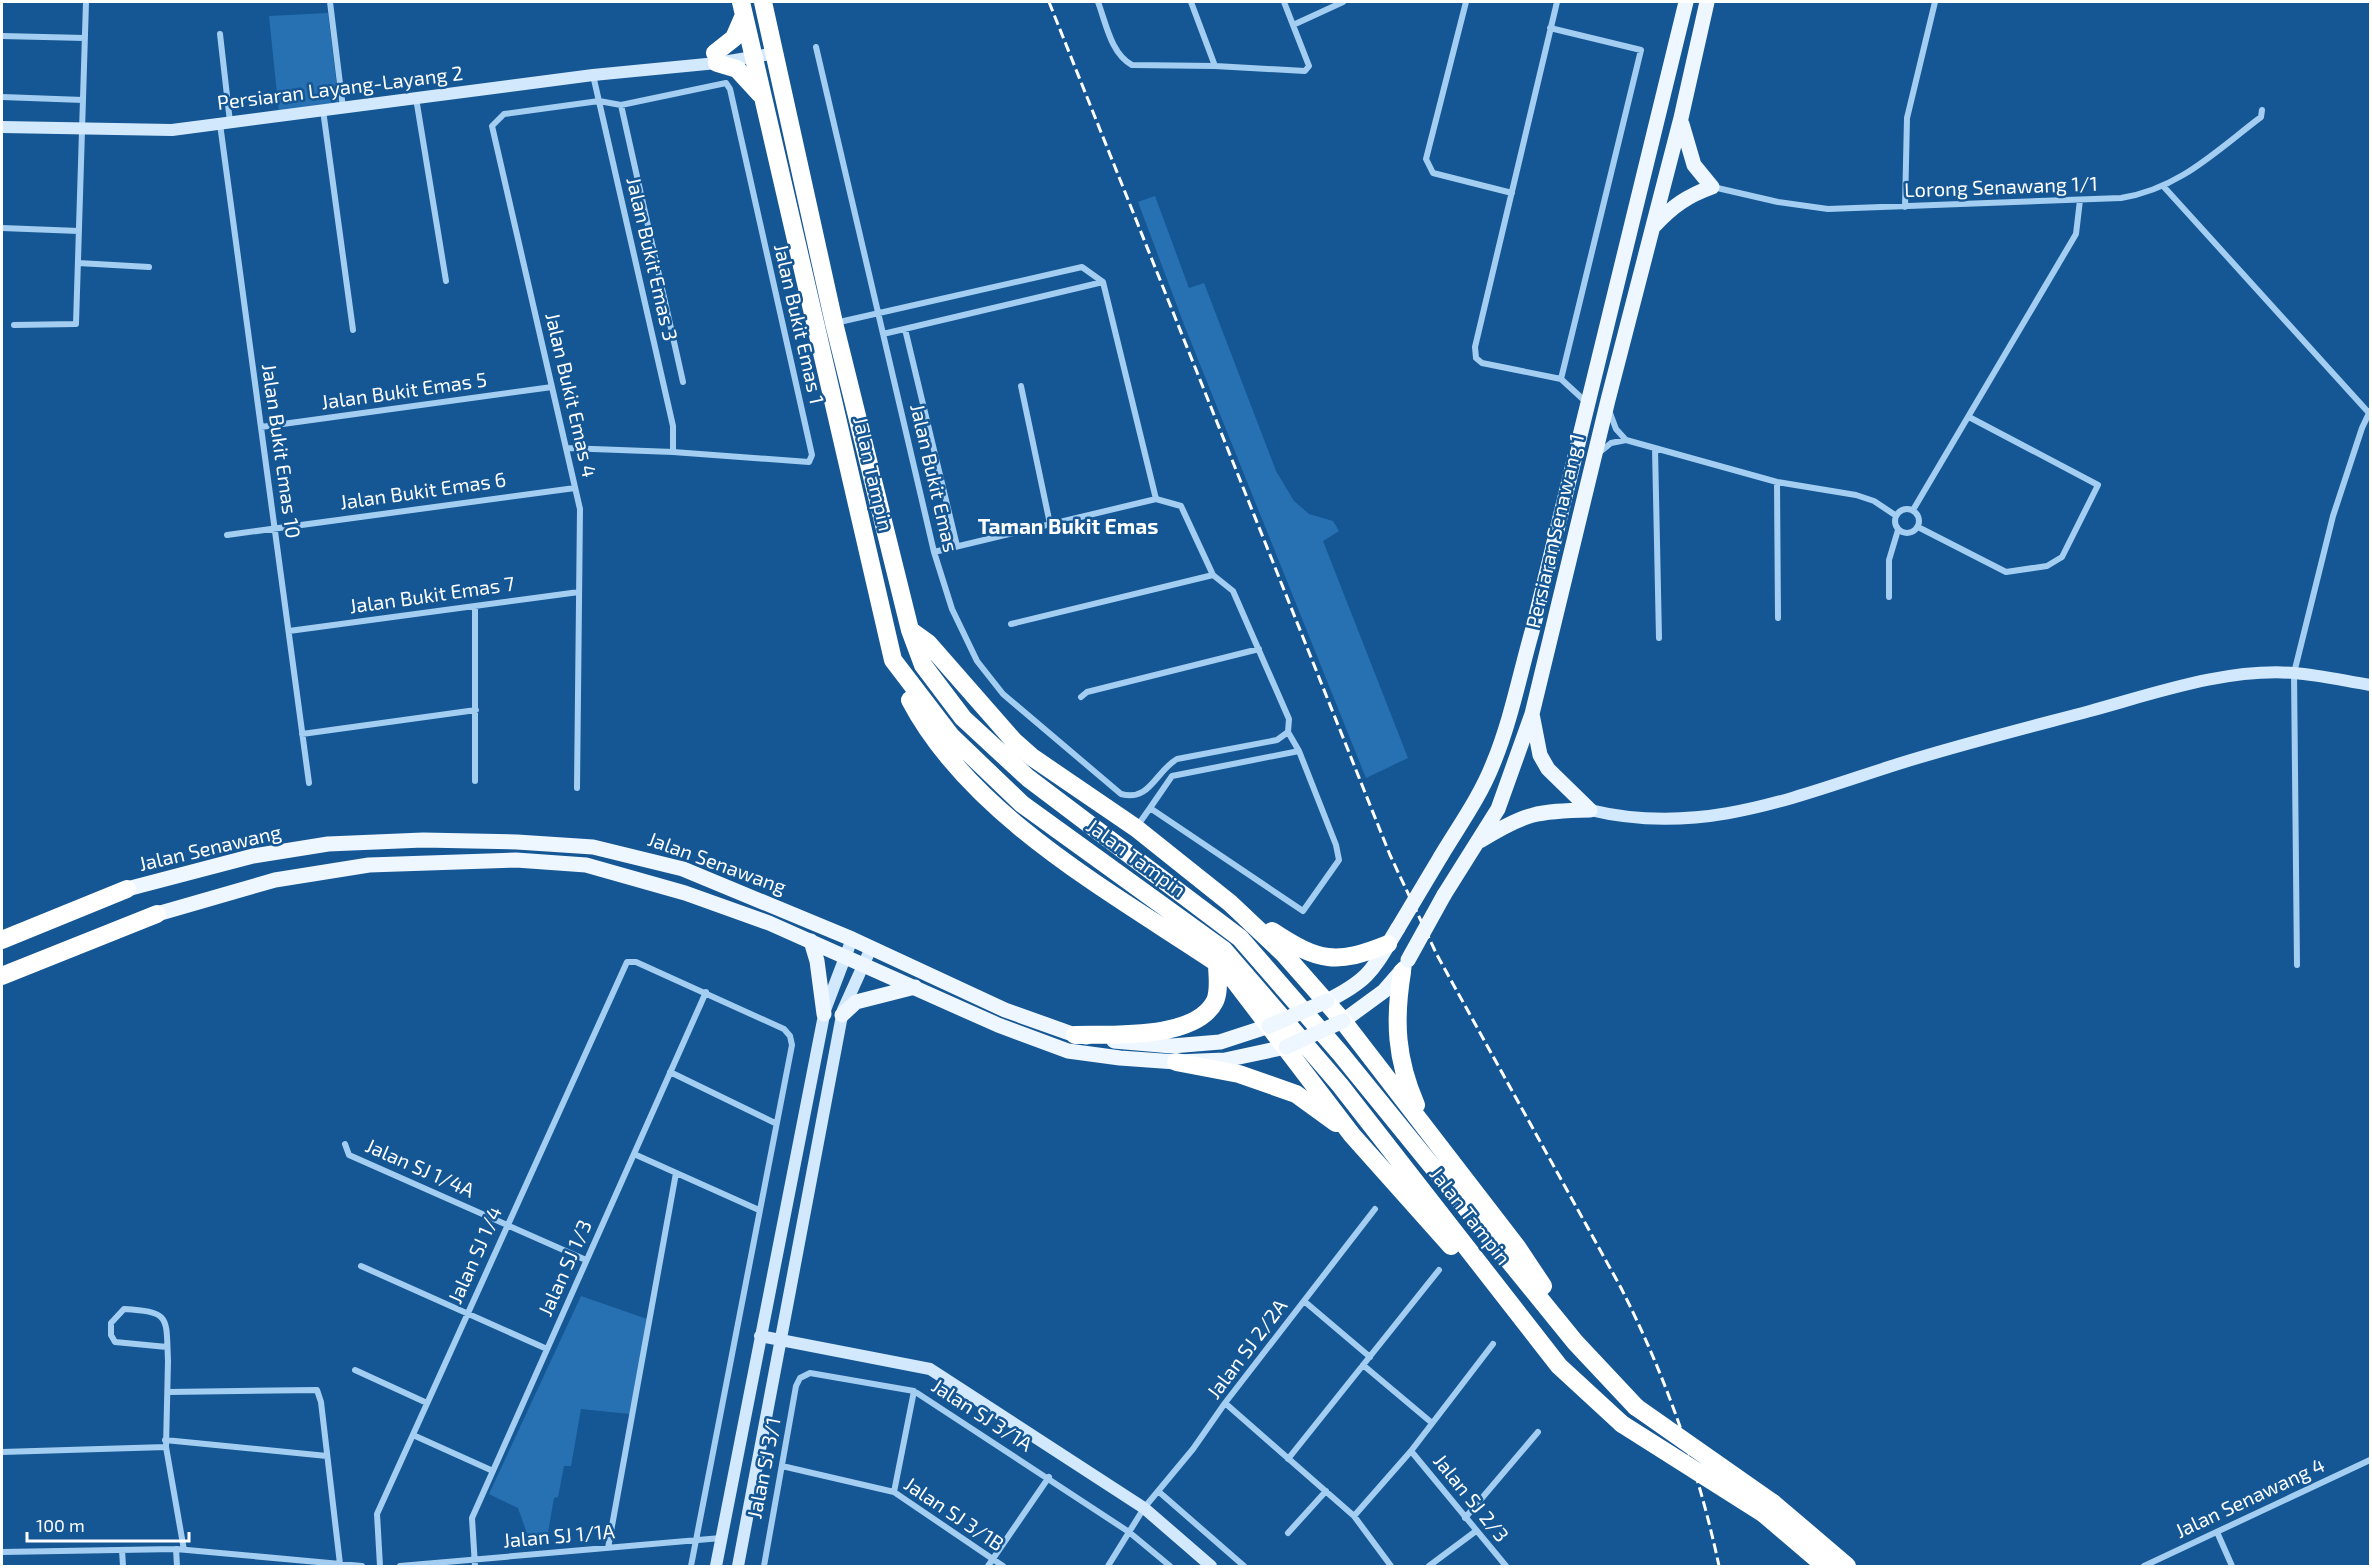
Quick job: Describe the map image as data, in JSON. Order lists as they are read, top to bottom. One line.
{"streets":{"highway":["Jalan Tampin"],"main road":["Persiaran Senawang 1","Jalan Senawang"],"street":["Persiaran Layang-Layang 2","Lorong Senawang 1/1","Jalan Bukit Emas 3","Jalan Bukit Emas 1","Jalan Bukit Emas 5","Jalan Bukit Emas 4","Jalan Bukit Emas 10","Jalan Bukit Emas","Jalan Bukit Emas 6","Jalan Bukit Emas 7","Jalan SJ 1/4A","Jalan SJ 1/4","Jalan SJ 1/3","Jalan SJ 2/2A","Jalan SJ 3/1A","Jalan SJ 3/1","Jalan SJ 2/3","Jalan Senawang 4","Jalan SJ 3/1B","Jalan SJ 1/1A"]},"crossings":[["Persiaran Layang-Layang 2","Jalan Bukit Emas 3"],["Persiaran Layang-Layang 2","Jalan Bukit Emas 10"],["Persiaran Layang-Layang 2","Jalan Tampin"],["Jalan Bukit Emas 3","Jalan Bukit Emas 1"],["Jalan Bukit Emas 3","Jalan Bukit Emas 4"],["Jalan Bukit Emas 1","Jalan Bukit Emas 4"],["Jalan Bukit Emas 5","Jalan Bukit Emas 4"],["Jalan Bukit Emas 5","Jalan Bukit Emas 10"],["Jalan Bukit Emas 4","Jalan Bukit Emas 6"],["Jalan Bukit Emas 4","Jalan Bukit Emas 7"],["Jalan Bukit Emas 10","Jalan Bukit Emas 6"],["Jalan Bukit Emas 10","Jalan Bukit Emas 7"],["Persiaran Senawang 1","Jalan Senawang"],["Jalan SJ 1/4A","Jalan SJ 1/4"],["Jalan SJ 1/4A","Jalan SJ 1/3"],["Jalan SJ 1/4","Jalan SJ 1/3"],["Jalan SJ 1/3","Jalan SJ 1/1A"],["Jalan SJ 2/2A","Jalan SJ 3/1A"],["Jalan SJ 3/1A","Jalan SJ 3/1"],["Jalan SJ 3/1","Jalan SJ 3/1B"]],"districts":["Taman Bukit Emas"],"scale_bar":"100 m"}
